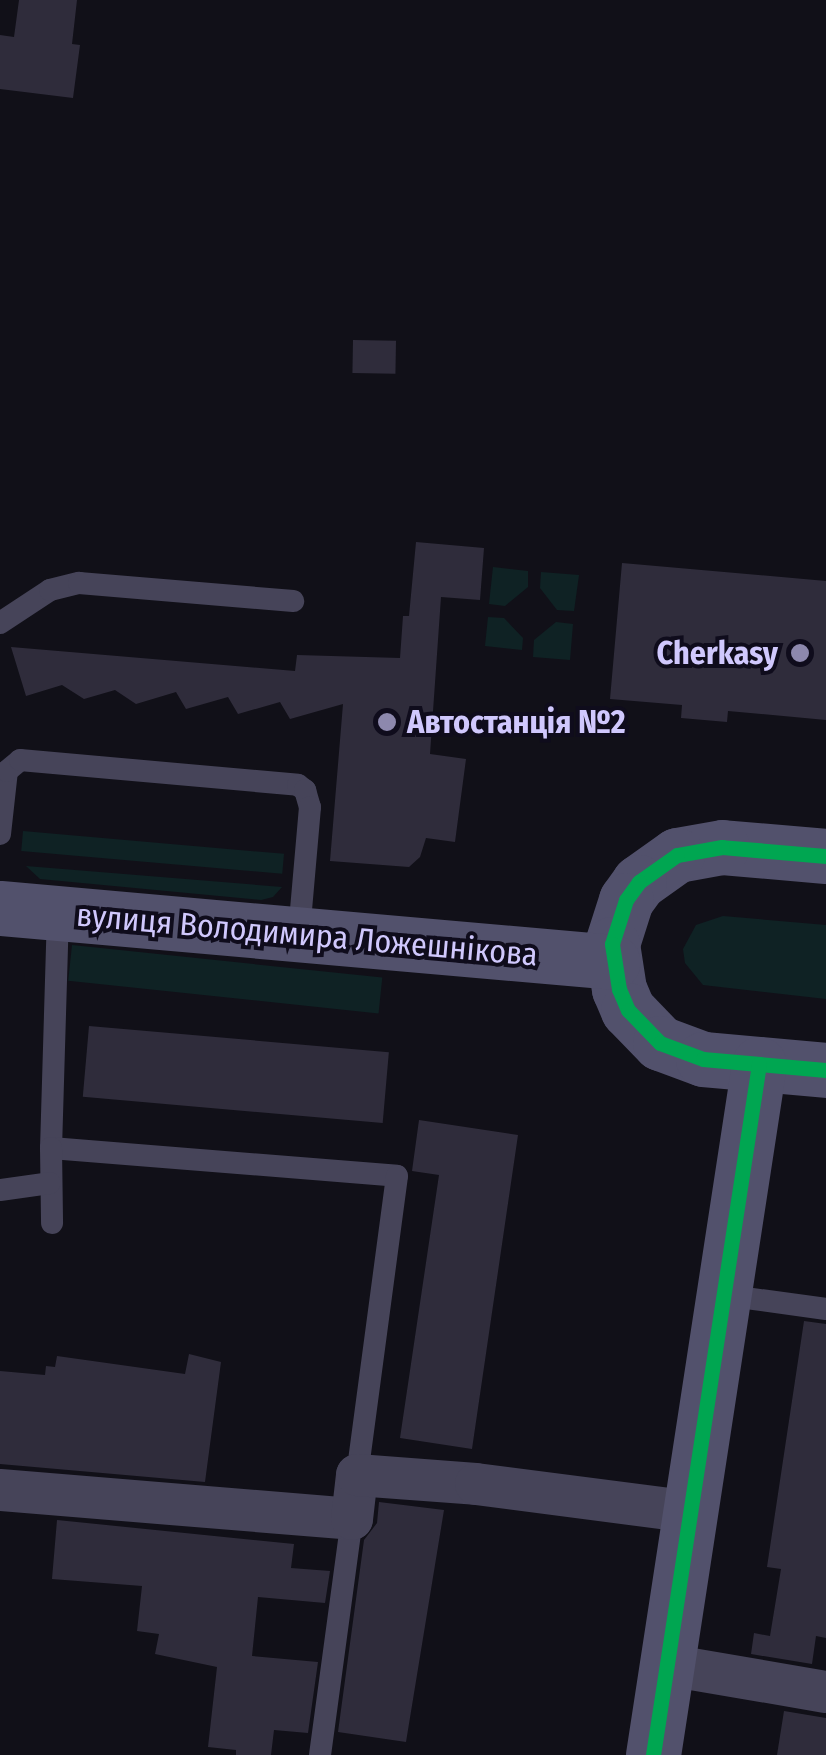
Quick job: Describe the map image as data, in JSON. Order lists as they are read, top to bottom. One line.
{"streets":{"street":["вулиця Володимира Ложешнікова"]},"places":["Cherkasy","Автостанція №2"]}
